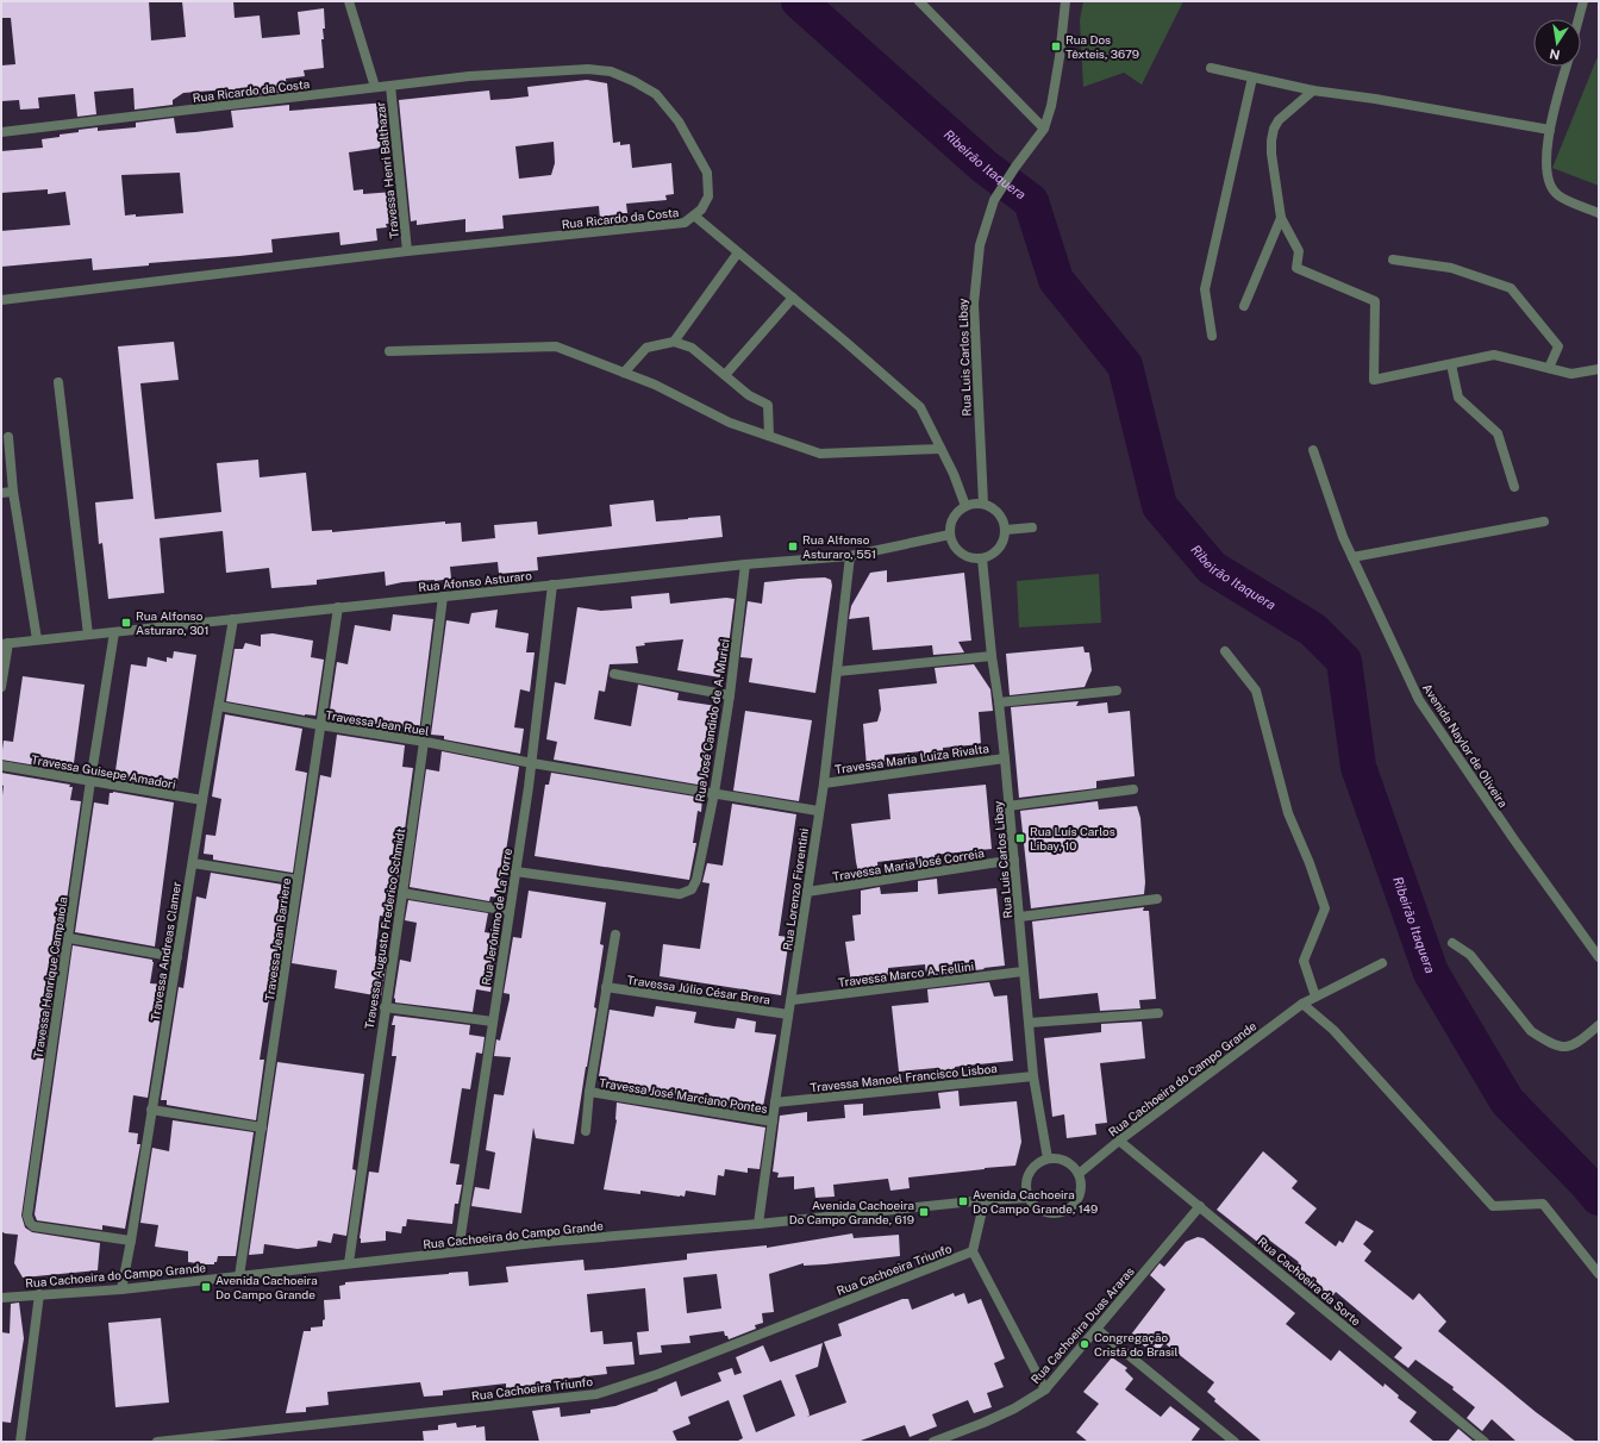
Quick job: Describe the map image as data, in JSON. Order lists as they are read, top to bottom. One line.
{"streets":{"street":["Rua Ricardo da Costa","Travessa Henri Balthazar","Rua Luis Carlos Libay","Rua Afonso Asturaro","Rua José Candido de A. Murici","Travessa Jean Ruel","Avenida Naylor de Oliveira","Travessa Maria Luiza Rivalta","Travessa Guisepe Amadori","Travessa Maria José Correia","Rua Lorenzo Fiorentini","Rua Jerônimo de La Torre","Travessa Augusto Frederico Schmidt","Travessa Jean Barriere","Travessa Andreas Clamer","Travessa Marco A. Fellini","Travessa Henrique Campaiola","Travessa Júlio César Brera","Travessa Manoel Francisco Lisboa","Rua Cachoeira do Campo Grande","Travessa José Marciano Pontes","Rua Cachoeira Triunfo","Rua Cachoeira da Sorte","Rua Cachoeira Duas Araras"]},"crossings":[["Rua Ricardo da Costa","Travessa Henri Balthazar"],["Rua Luis Carlos Libay","Rua Afonso Asturaro"],["Rua Luis Carlos Libay","Travessa Maria Luiza Rivalta"],["Rua Luis Carlos Libay","Travessa Maria José Correia"],["Rua Luis Carlos Libay","Travessa Marco A. Fellini"],["Rua Luis Carlos Libay","Travessa Manoel Francisco Lisboa"],["Rua Luis Carlos Libay","Rua Cachoeira do Campo Grande"],["Rua Afonso Asturaro","Rua José Candido de A. Murici"],["Rua Afonso Asturaro","Rua Lorenzo Fiorentini"],["Rua Afonso Asturaro","Rua Jerônimo de La Torre"],["Rua Afonso Asturaro","Travessa Augusto Frederico Schmidt"],["Rua Afonso Asturaro","Travessa Jean Barriere"],["Rua Afonso Asturaro","Travessa Andreas Clamer"],["Rua Afonso Asturaro","Travessa Henrique Campaiola"],["Rua José Candido de A. Murici","Travessa Jean Ruel"],["Rua José Candido de A. Murici","Rua Jerônimo de La Torre"],["Travessa Jean Ruel","Rua Lorenzo Fiorentini"],["Travessa Jean Ruel","Rua Jerônimo de La Torre"],["Travessa Jean Ruel","Travessa Augusto Frederico Schmidt"],["Travessa Jean Ruel","Travessa Jean Barriere"],["Travessa Jean Ruel","Travessa Andreas Clamer"],["Travessa Maria Luiza Rivalta","Rua Lorenzo Fiorentini"],["Travessa Guisepe Amadori","Travessa Andreas Clamer"],["Travessa Guisepe Amadori","Travessa Henrique Campaiola"],["Travessa Maria José Correia","Rua Lorenzo Fiorentini"],["Rua Lorenzo Fiorentini","Travessa Marco A. Fellini"],["Rua Lorenzo Fiorentini","Travessa Júlio César Brera"],["Rua Lorenzo Fiorentini","Travessa Manoel Francisco Lisboa"],["Rua Lorenzo Fiorentini","Rua Cachoeira do Campo Grande"],["Rua Lorenzo Fiorentini","Travessa José Marciano Pontes"],["Rua Jerônimo de La Torre","Rua Cachoeira do Campo Grande"],["Travessa Augusto Frederico Schmidt","Rua Cachoeira do Campo Grande"],["Travessa Jean Barriere","Rua Cachoeira do Campo Grande"],["Travessa Andreas Clamer","Travessa Henrique Campaiola"],["Travessa Andreas Clamer","Rua Cachoeira do Campo Grande"],["Rua Cachoeira do Campo Grande","Rua Cachoeira da Sorte"],["Rua Cachoeira da Sorte","Rua Cachoeira Duas Araras"]],"water":["Ribeirão Itaquera"],"places":{"transit":["Rua Dos Têxteis, 3679","Rua Alfonso Asturaro, 551","Rua Alfonso Asturaro, 301","Rua Luís Carlos Libay, 10","Avenida Cachoeira Do Campo Grande, 149","Avenida Cachoeira Do Campo Grande, 619","Avenida Cachoeira Do Campo Grande"],"other":["Congregação Cristã do Brasil"]},"north":"bottom"}
